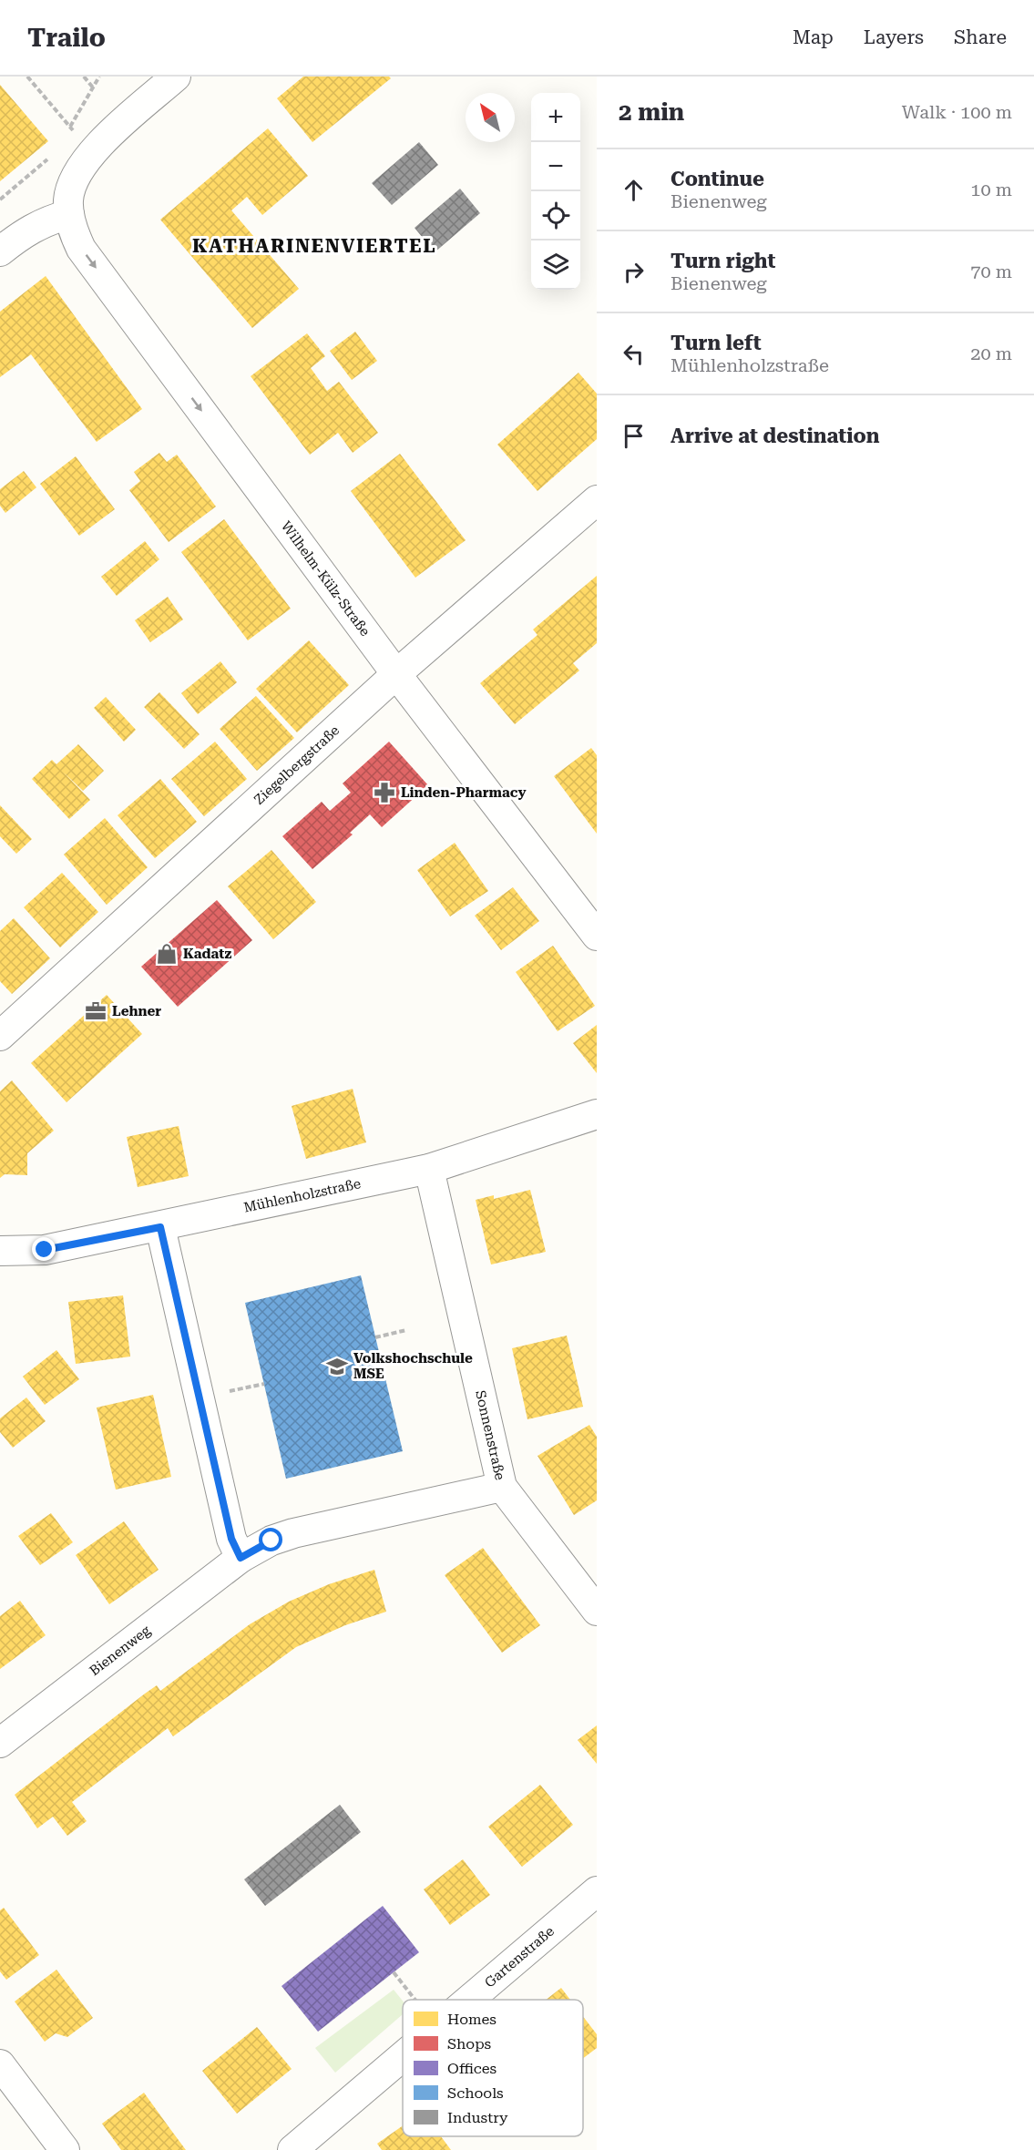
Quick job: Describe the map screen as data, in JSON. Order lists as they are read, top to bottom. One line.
{"streets":{"street":["Wilhelm-Külz-Straße","Ziegelbergstraße","Mühlenholzstraße","Sonnenstraße","Bienenweg","Gartenstraße"]},"crossings":[["Wilhelm-Külz-Straße","Ziegelbergstraße"],["Mühlenholzstraße","Sonnenstraße"],["Sonnenstraße","Bienenweg"]],"one_way":["Wilhelm-Külz-Straße"],"districts":["KATHARINENVIERTEL"],"places":{"pharmacy":["Linden-Pharmacy"],"shop":["Kadatz"],"office":["Lehner"],"school or university":["Volkshochschule MSE"]},"legend":["Homes","Shops","Offices","Schools","Industry"],"north":"top left","page":{"header":"Trailo","nav":["Map","Layers","Share"],"heading":["2 min","Walk · 100 m"],"map_buttons":["+","−"],"list":[["Continue","Bienenweg","10 m"],["Turn right","Bienenweg","70 m"],["Turn left","Mühlenholzstraße","20 m"],"Arrive at destination"]}}
